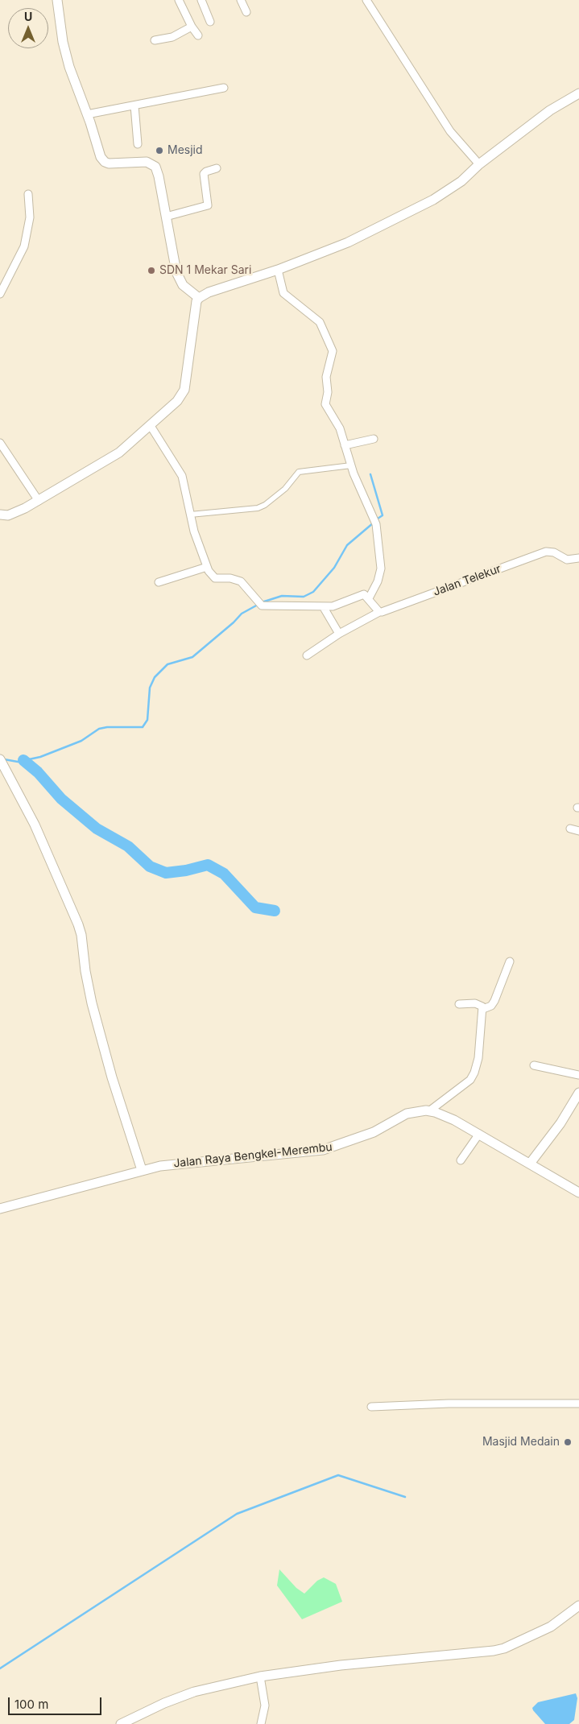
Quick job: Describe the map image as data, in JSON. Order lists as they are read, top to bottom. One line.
{"streets":{"street":["Jalan Telekur","Jalan Raya Bengkel-Merembu"]},"places":["Mesjid","SDN 1 Mekar Sari","Masjid Medain"],"scale_bar":"100 m","north":"top"}
